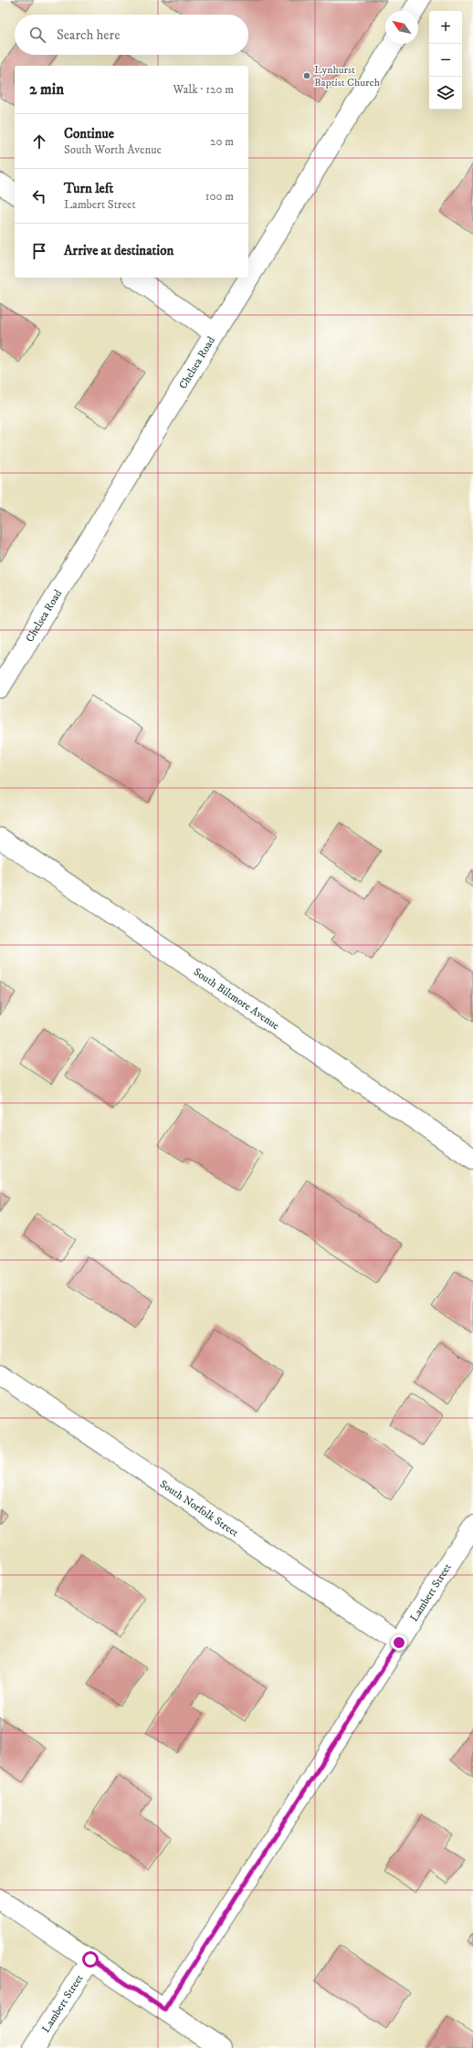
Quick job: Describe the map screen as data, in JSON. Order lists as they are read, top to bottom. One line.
{"streets":{"street":["Chelsea Road","South Biltmore Avenue","South Norfolk Street","Lambert Street"]},"crossings":[["South Norfolk Street","Lambert Street"]],"places":["Lynhurst Baptist Church"],"north":"top left","page":{"map_buttons":["+","−"],"search":"Search here","heading":["2 min","Walk · 120 m"],"list":[["Continue","South Worth Avenue","20 m"],["Turn left","Lambert Street","100 m"],"Arrive at destination"]}}
